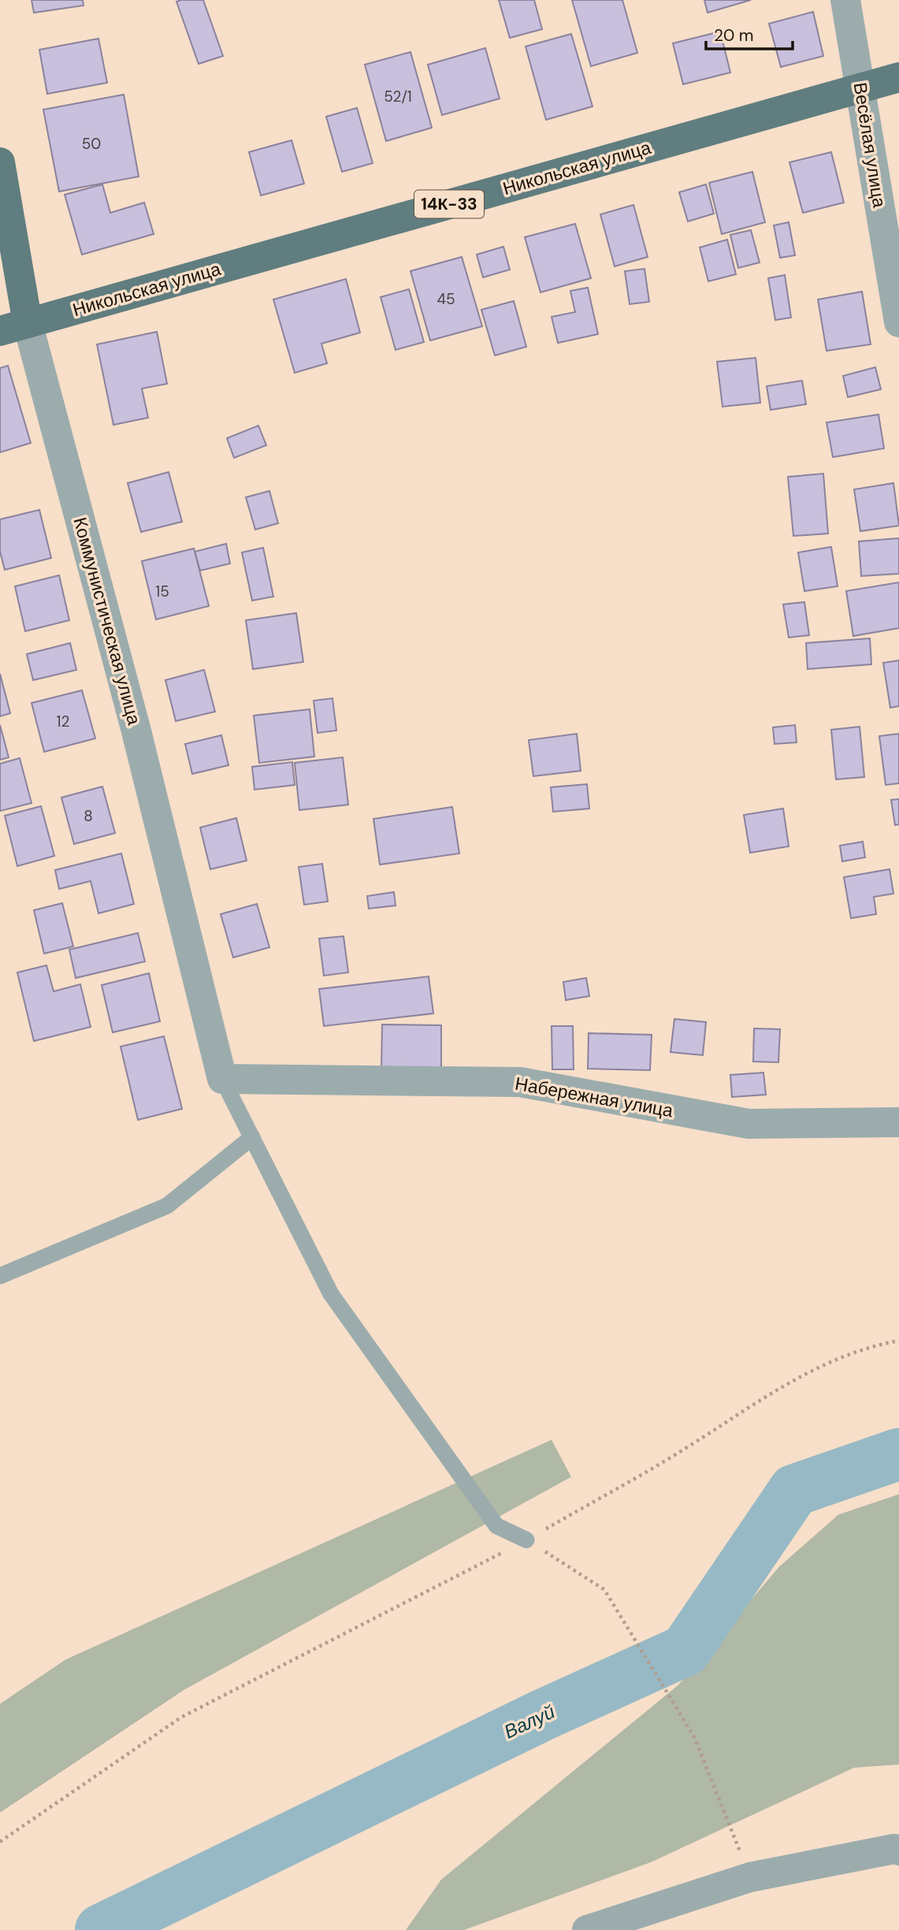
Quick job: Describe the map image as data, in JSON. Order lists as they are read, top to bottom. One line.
{"streets":{"main road":["Никольская улица","14К-33","Коммунистическая улица"],"street":["Весёлая улица","Набережная улица"]},"crossings":[["Весёлая улица","Никольская улица"],["Никольская улица","Коммунистическая улица"],["Коммунистическая улица","Набережная улица"]],"water":["Валуй"],"house_numbers":["52/1","50","45","15","12","8"],"scale_bar":"20 m"}
